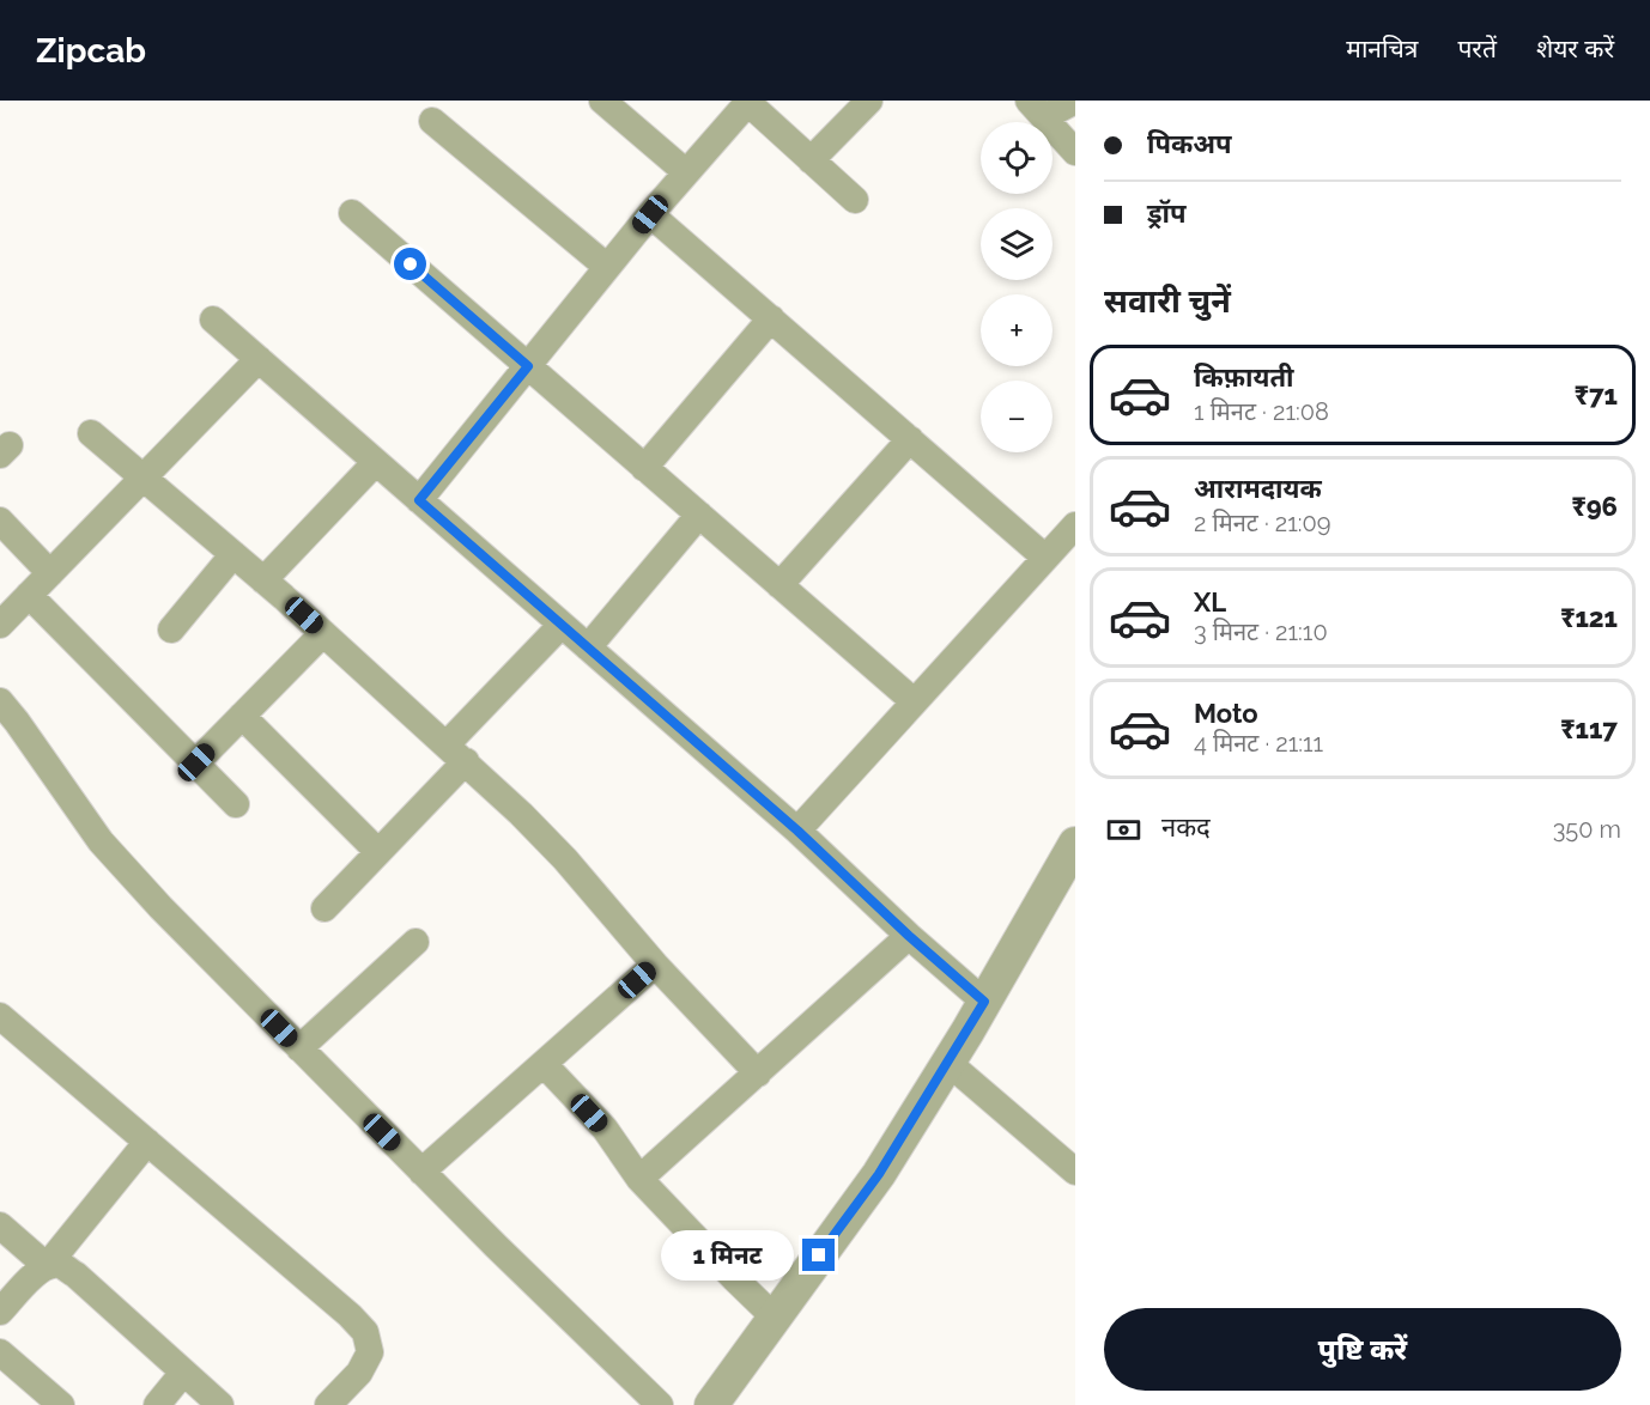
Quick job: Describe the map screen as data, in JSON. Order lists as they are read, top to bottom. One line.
{"page":{"header":"Zipcab","nav":["मानचित्र","परतें","शेयर करें"],"banner":["पिकअप","ड्रॉप"],"map_buttons":["+","−"],"heading":"सवारी चुनें","list":[{"name":"किफ़ायती","note":"1 मिनट · 21:08","value":"₹71"},{"name":"आरामदायक","note":"2 मिनट · 21:09","value":"₹96"},{"name":"XL","note":"3 मिनट · 21:10","value":"₹121"},{"name":"Moto","note":"4 मिनट · 21:11","value":"₹117"}],"pay":["नकद","350 m"],"bubble":"1 मिनट","buttons":"पुष्टि करें"}}
